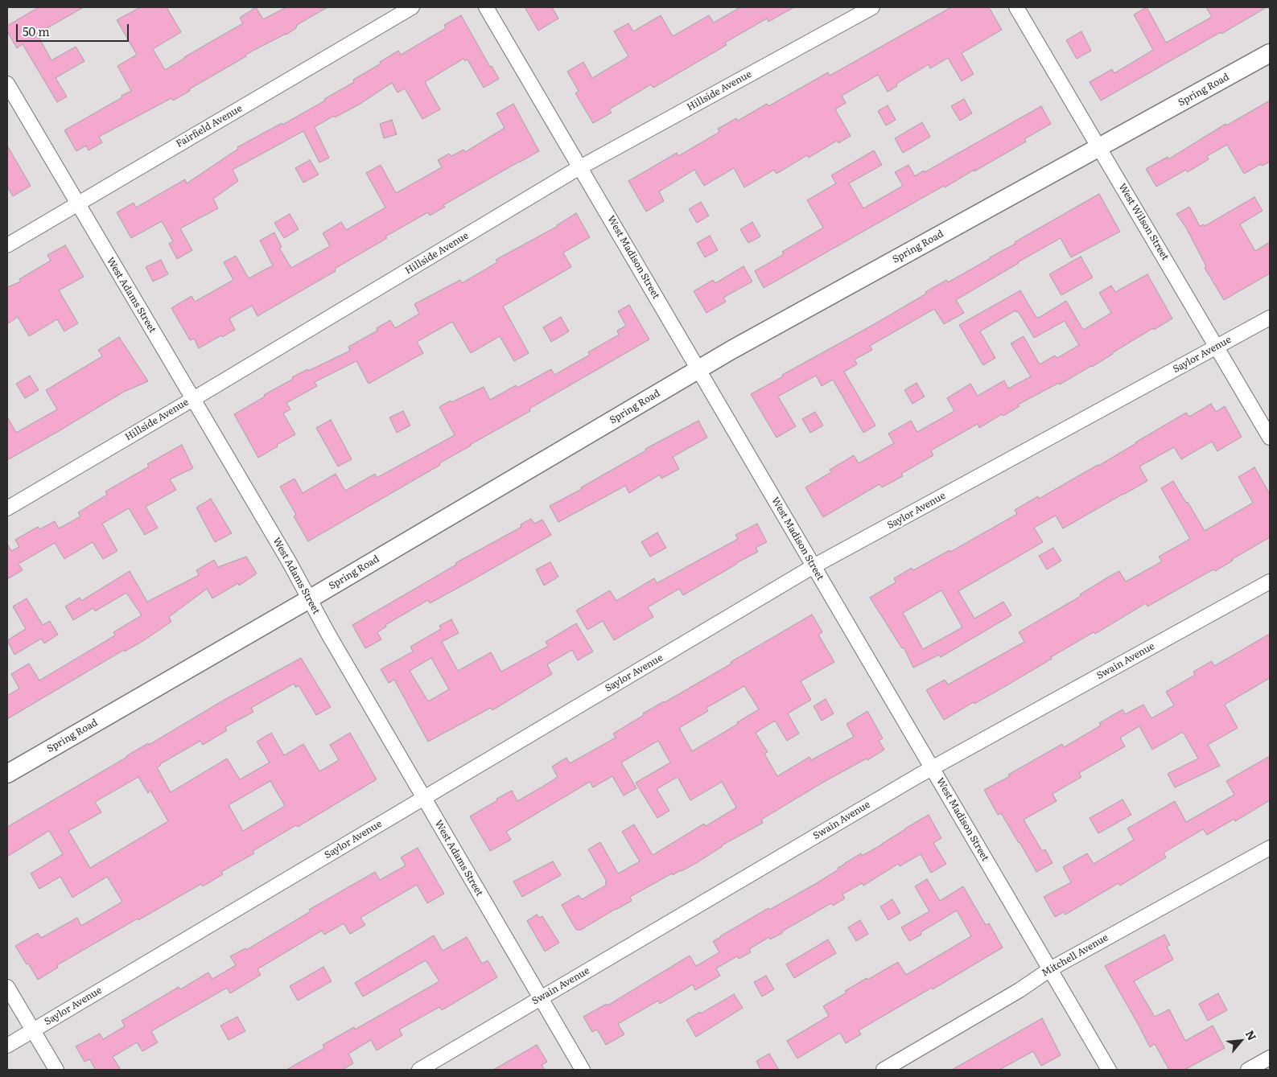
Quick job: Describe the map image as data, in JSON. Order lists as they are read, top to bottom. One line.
{"streets":{"street":["Spring Road","Hillside Avenue","Fairfield Avenue","West Wilson Street","West Madison Street","West Adams Street","Saylor Avenue","Swain Avenue","Mitchell Avenue"]},"crossings":[["Spring Road","West Wilson Street"],["Spring Road","West Madison Street"],["Spring Road","West Adams Street"],["Hillside Avenue","West Madison Street"],["Hillside Avenue","West Adams Street"],["Fairfield Avenue","West Adams Street"],["West Wilson Street","Saylor Avenue"],["West Madison Street","Saylor Avenue"],["West Madison Street","Swain Avenue"],["West Madison Street","Mitchell Avenue"],["West Adams Street","Saylor Avenue"],["West Adams Street","Swain Avenue"]],"scale_bar":"50 m","north":"top right"}
